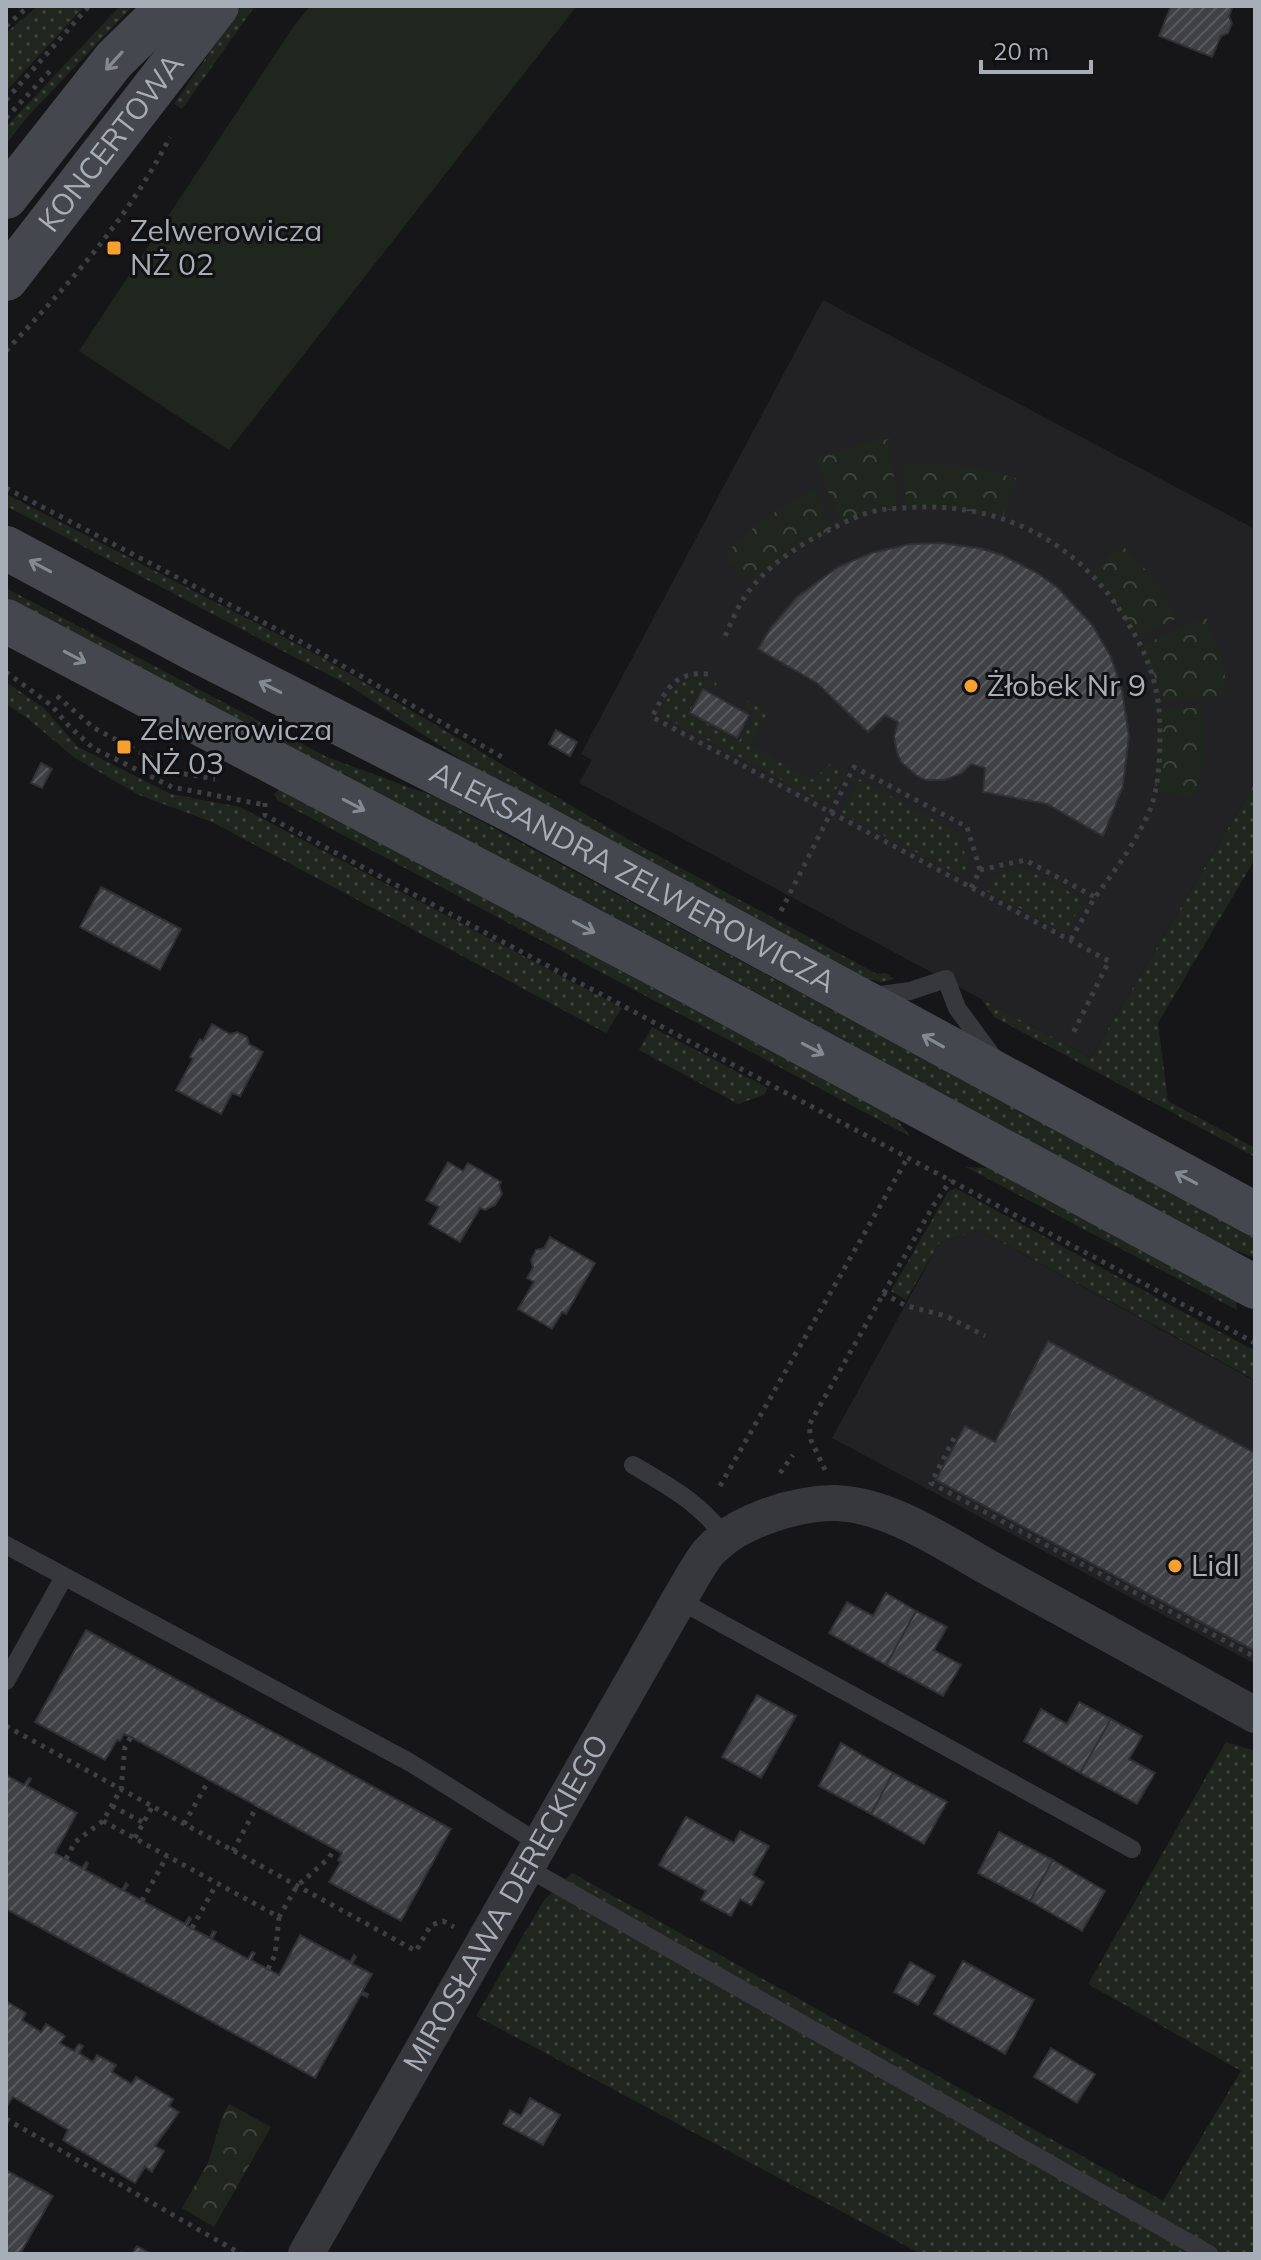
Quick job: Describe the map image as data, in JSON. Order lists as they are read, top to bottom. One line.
{"streets":{"street":["KONCERTOWA","ALEKSANDRA ZELWEROWICZA","MIROSŁAWA DERECKIEGO"]},"places":{"transit":["Zelwerowicza NŻ 02","Zelwerowicza NŻ 03"],"other":["Żłobek Nr 9","Lidl"]},"scale_bar":"20 m"}
